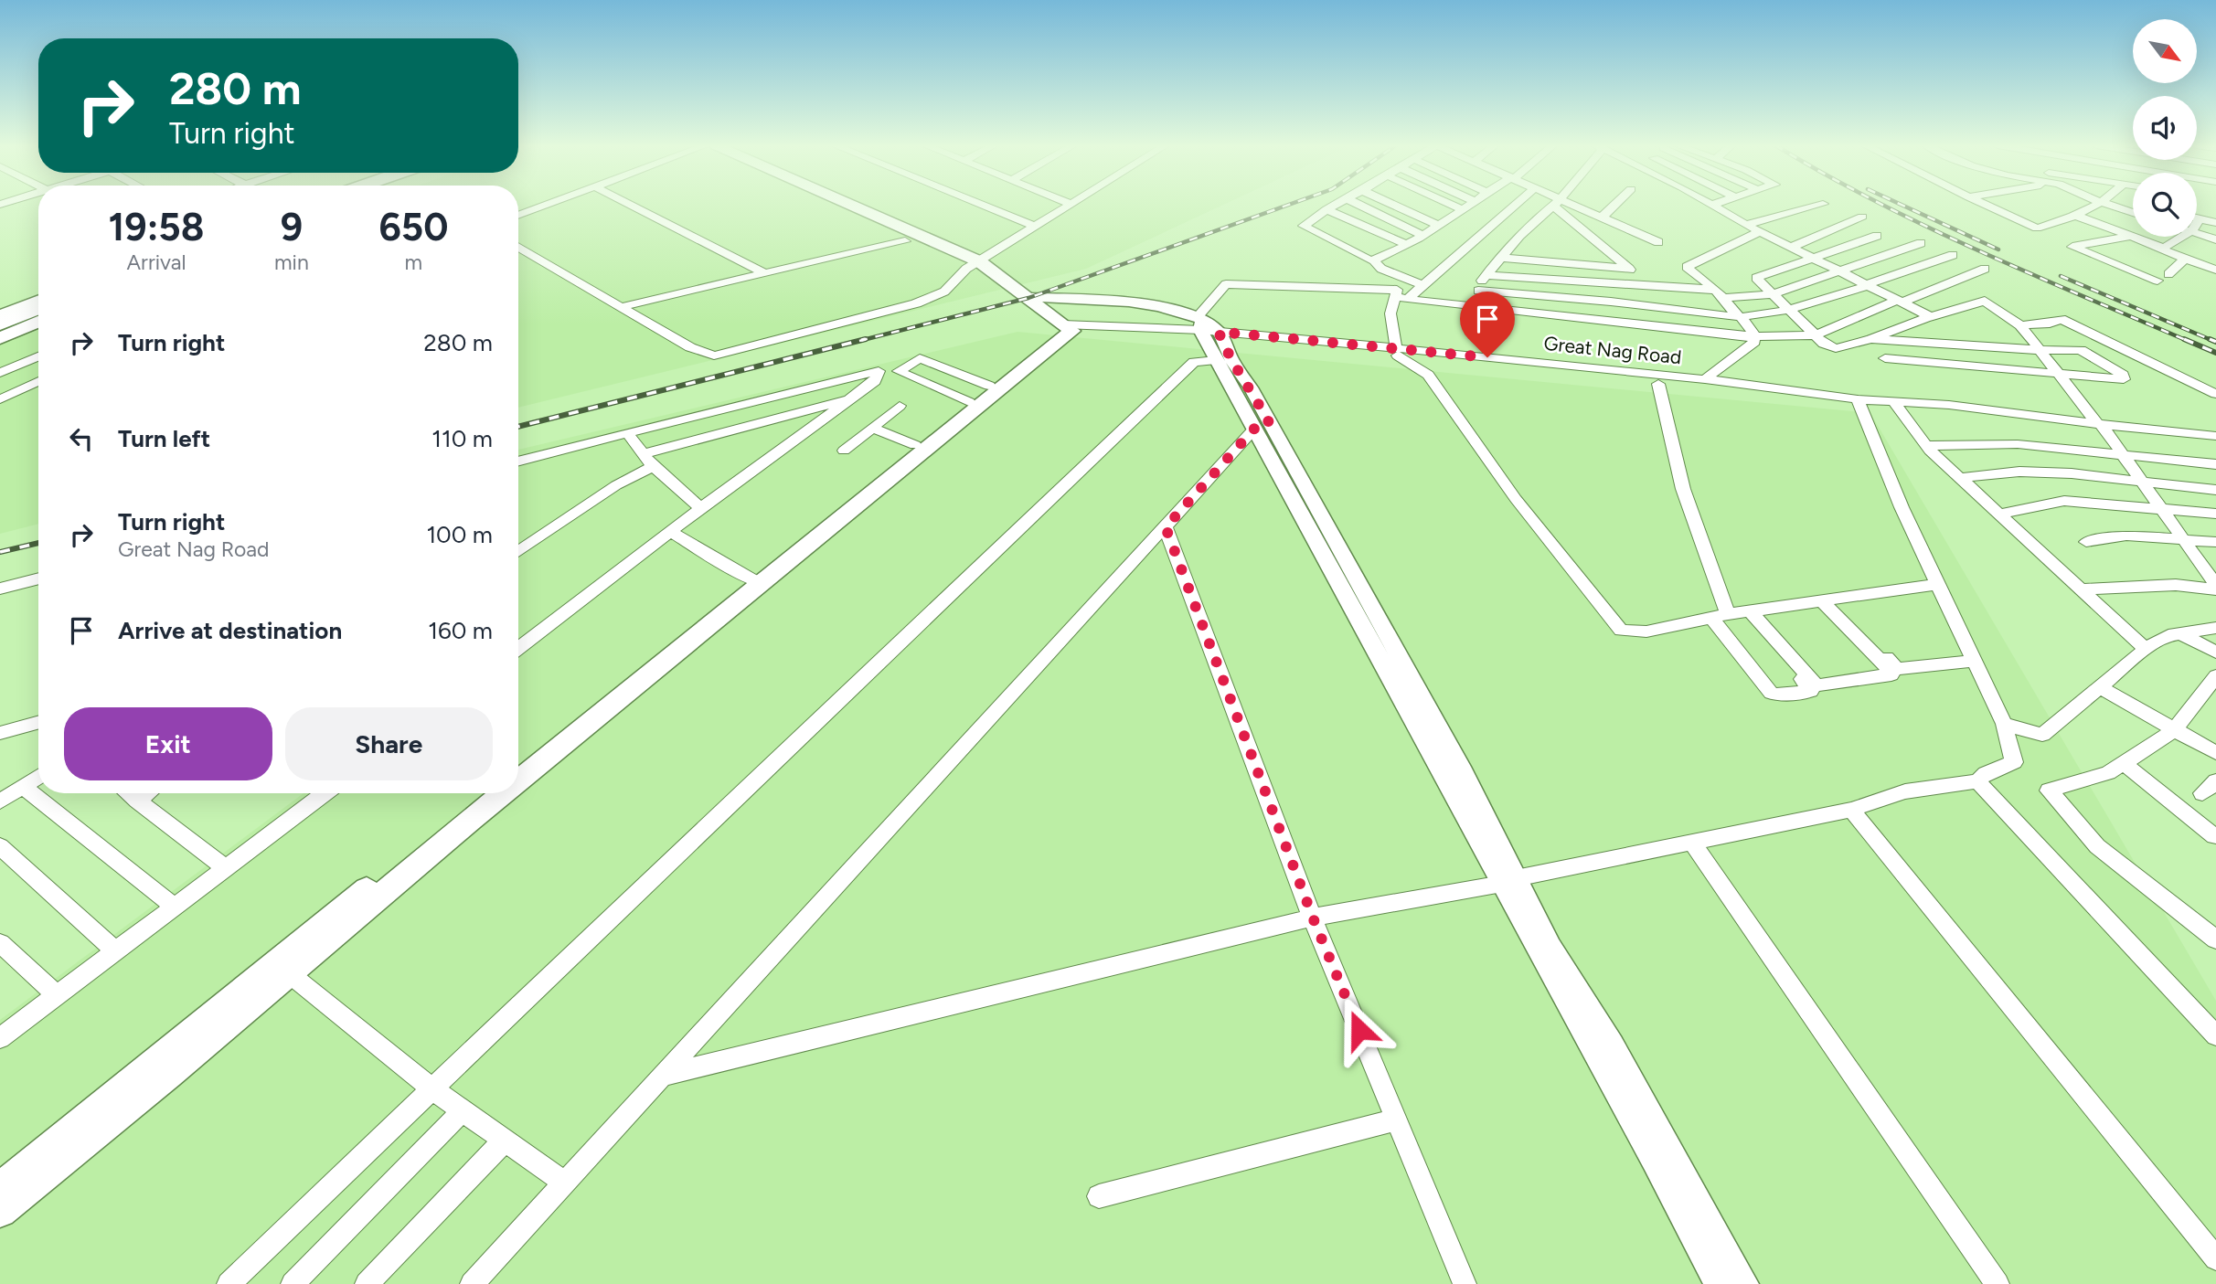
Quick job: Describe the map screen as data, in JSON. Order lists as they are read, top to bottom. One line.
{"streets":{"street":["Great Nag Road"]},"north":"bottom right","page":{"turn":["280 m","Turn right"],"eta":["19:58","Arrival","9","min","650","m"],"list":[{"name":"Turn right","value":"280 m"},{"name":"Turn left","value":"110 m"},{"name":"Turn right","note":"Great Nag Road","value":"100 m"},{"name":"Arrive at destination","value":"160 m"}],"buttons":["Exit","Share"]}}
